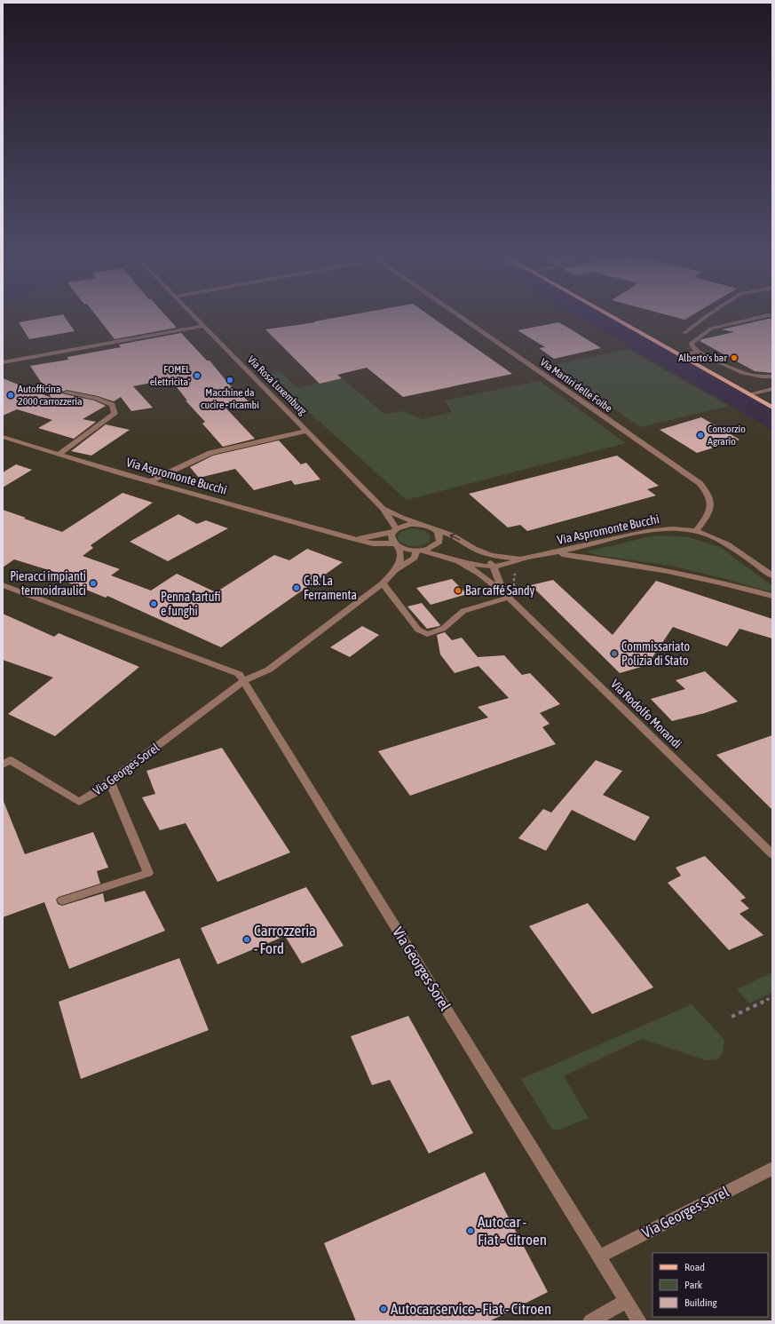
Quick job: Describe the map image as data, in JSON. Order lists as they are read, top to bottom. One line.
{"streets":{"street":["Via Rosa Luxemburg","Via Martiri delle Foibe","Via Aspromonte Bucchi","Via Rodolfo Morandi","Via Georges Sorel"]},"crossings":[["Via Rosa Luxemburg","Via Aspromonte Bucchi"],["Via Martiri delle Foibe","Via Aspromonte Bucchi"],["Via Aspromonte Bucchi","Via Rodolfo Morandi"],["Via Aspromonte Bucchi","Via Georges Sorel"]],"places":["Alberto's bar","FOMEL elettricita'","Macchine da cucire - ricambi","Autofficina 2000 carrozzeria","Consorzio Agrario","Pieracci impianti termoidraulici","G.B. La Ferramenta","Bar caffé Sandy","Penna tartufi e funghi","Commissariato Polizia di Stato","Carrozzeria - Ford","Autocar - Fiat - Citroen","Autocar service - Fiat - Citroen"],"legend":["Road","Park","Building"]}
